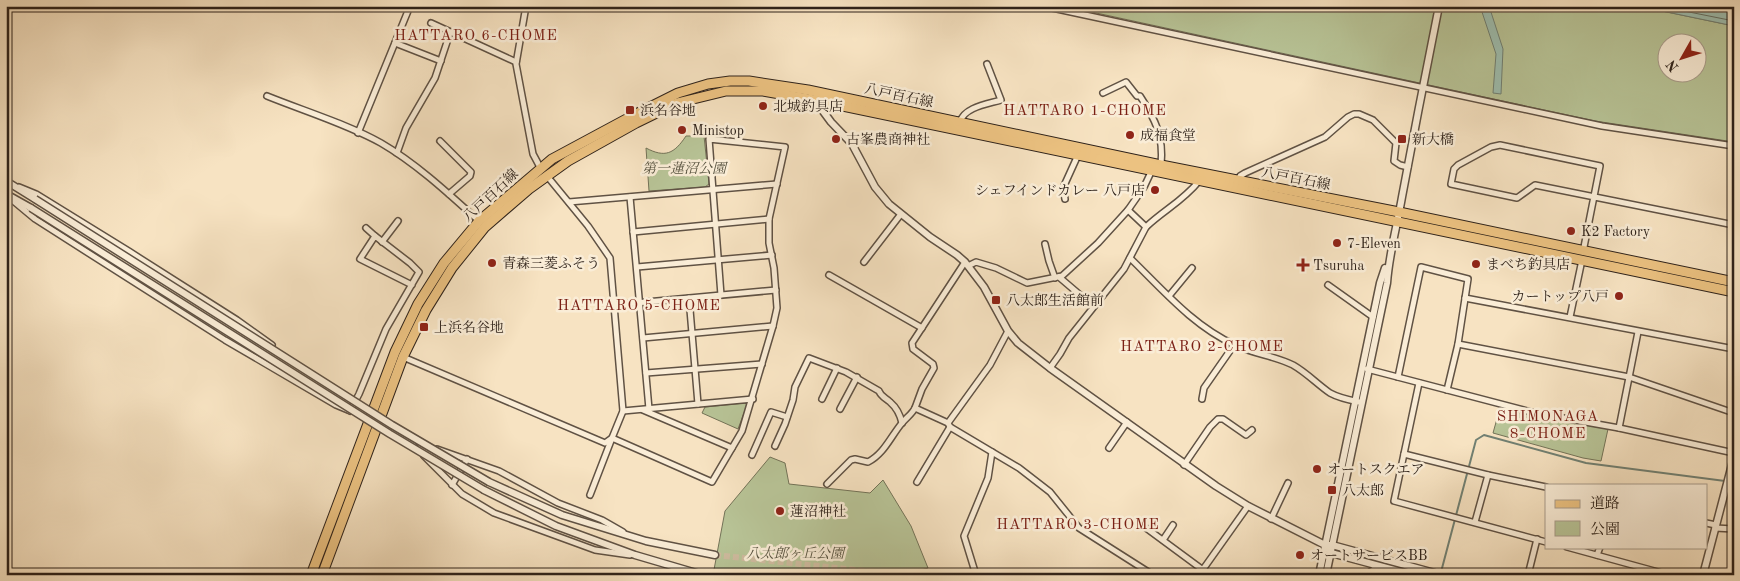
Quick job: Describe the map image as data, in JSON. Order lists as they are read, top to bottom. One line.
{"streets":{"main road":["八戸百石線"]},"districts":["HATTARO 6-CHOME","HATTARO 1-CHOME","HATTARO 5-CHOME","HATTARO 2-CHOME","SHIMONAGA 8-CHOME","HATTARO 3-CHOME"],"parks":["第一蓮沼公園","八太郎ヶ丘公園"],"places":{"other":["北城釣具店","Ministop","成福食堂","古峯農商神社","シェフインドカレー 八戸店","K2 Factory","7-Eleven","青森三菱ふそう","まべち釣具店","カートップ八戸","オートスクエア","蓮沼神社","オートサービスBB"],"transit":["浜名谷地","新大橋","八太郎生活館前","上浜名谷地","八太郎"],"health":["Tsuruha"]},"legend":["道路","公園"],"north":"bottom left"}
